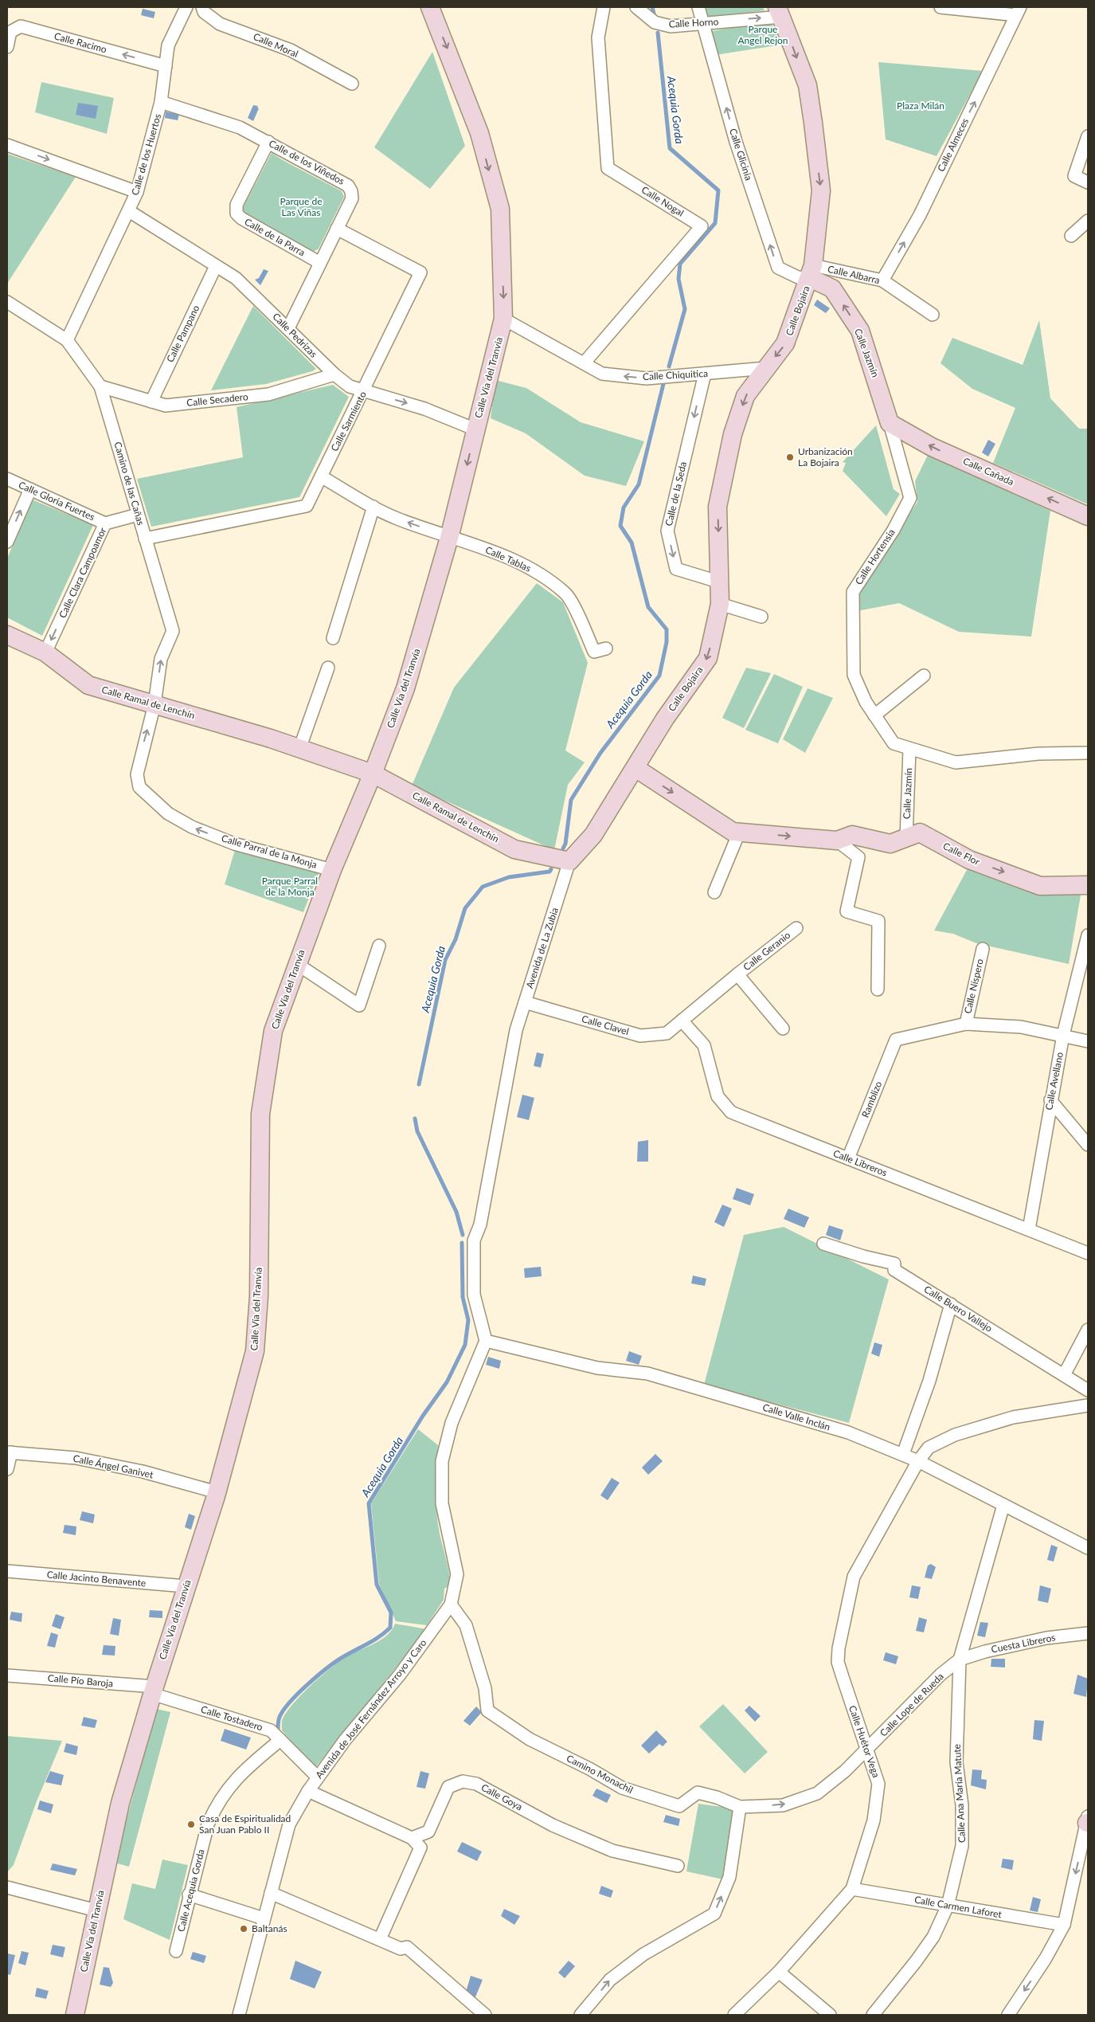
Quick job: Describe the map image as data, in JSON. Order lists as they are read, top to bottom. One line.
{"streets":{"street":["Calle Horno","Calle Racimo","Calle Moral","Calle Almeces","Calle de los Huertos","Calle Glicinia","Calle de los Viñedos","Calle Nogal","Calle de la Parra","Calle Albarra","Calle Bojaira","Calle Pampano","Calle Pedrizas","Calle Jazmín","Calle Chiquitica","Calle Vía del Tranvía","Calle Secadero","Calle Sarmiento","Calle Cañada","Camino de las Cañas","Calle de la Seda","Calle Gloria Fuertes","Calle Hortensia","Calle Tablas","Calle Clara Campoamor","Calle Ramal de Lenchín","Calle Parral de la Monja","Calle Flor","Avenida de La Zubia","Calle Geranio","Calle Níspero","Calle Clavel","Calle Avellano","Ramblizo","Calle Libreros","Calle Buero Vallejo","Calle Valle Inclán","Calle Ángel Ganivet","Calle Jacinto Benavente","Cuesta Libreros","Calle Pío Baroja","Calle Lope de Rueda","Avenida de José Fernández Arroyo y Caro","Calle Tostadero","Calle Huétor Vega","Camino Monachil","Calle Ana María Matute","Calle Goya","Calle Acequia Gorda","Calle Carmen Laforet"]},"crossings":[["Calle Horno","Calle Glicinia"],["Calle Horno","Calle Bojaira"],["Calle Racimo","Calle de los Huertos"],["Calle Almeces","Calle Albarra"],["Calle de los Huertos","Calle de los Viñedos"],["Calle de los Huertos","Calle Pedrizas"],["Calle de los Huertos","Camino de las Cañas"],["Calle Glicinia","Calle Albarra"],["Calle Glicinia","Calle Bojaira"],["Calle Glicinia","Calle Jazmín"],["Calle de los Viñedos","Calle de la Parra"],["Calle de los Viñedos","Calle Pedrizas"],["Calle de los Viñedos","Calle Sarmiento"],["Calle Nogal","Calle Chiquitica"],["Calle Albarra","Calle Bojaira"],["Calle Albarra","Calle Jazmín"],["Calle Bojaira","Calle Jazmín"],["Calle Bojaira","Calle Chiquitica"],["Calle Bojaira","Calle de la Seda"],["Calle Bojaira","Calle Flor"],["Calle Bojaira","Avenida de La Zubia"],["Calle Pampano","Calle Pedrizas"],["Calle Pampano","Calle Secadero"],["Calle Pedrizas","Calle Vía del Tranvía"],["Calle Pedrizas","Calle Secadero"],["Calle Pedrizas","Calle Sarmiento"],["Calle Jazmín","Calle Cañada"],["Calle Jazmín","Calle Hortensia"],["Calle Jazmín","Calle Flor"],["Calle Chiquitica","Calle Vía del Tranvía"],["Calle Chiquitica","Calle de la Seda"],["Calle Vía del Tranvía","Calle Tablas"],["Calle Vía del Tranvía","Calle Ramal de Lenchín"],["Calle Vía del Tranvía","Calle Parral de la Monja"],["Calle Vía del Tranvía","Calle Ángel Ganivet"],["Calle Vía del Tranvía","Calle Jacinto Benavente"],["Calle Vía del Tranvía","Calle Pío Baroja"],["Calle Vía del Tranvía","Calle Tostadero"],["Calle Secadero","Camino de las Cañas"],["Calle Sarmiento","Camino de las Cañas"],["Calle Sarmiento","Calle Tablas"],["Calle Cañada","Calle Hortensia"],["Camino de las Cañas","Calle Clara Campoamor"],["Camino de las Cañas","Calle Ramal de Lenchín"],["Camino de las Cañas","Calle Parral de la Monja"],["Calle Gloria Fuertes","Calle Clara Campoamor"],["Calle Clara Campoamor","Calle Ramal de Lenchín"],["Calle Ramal de Lenchín","Calle Parral de la Monja"],["Calle Ramal de Lenchín","Avenida de La Zubia"],["Calle Flor","Avenida de La Zubia"],["Avenida de La Zubia","Calle Clavel"],["Avenida de La Zubia","Calle Valle Inclán"],["Avenida de La Zubia","Avenida de José Fernández Arroyo y Caro"],["Calle Geranio","Calle Clavel"],["Calle Geranio","Calle Libreros"],["Calle Níspero","Ramblizo"],["Calle Clavel","Calle Libreros"],["Calle Avellano","Calle Libreros"],["Ramblizo","Calle Libreros"],["Calle Valle Inclán","Avenida de José Fernández Arroyo y Caro"],["Calle Valle Inclán","Calle Huétor Vega"],["Calle Valle Inclán","Calle Ana María Matute"],["Cuesta Libreros","Calle Lope de Rueda"],["Cuesta Libreros","Calle Ana María Matute"],["Calle Pío Baroja","Calle Tostadero"],["Calle Lope de Rueda","Calle Huétor Vega"],["Calle Lope de Rueda","Camino Monachil"],["Calle Lope de Rueda","Calle Ana María Matute"],["Avenida de José Fernández Arroyo y Caro","Calle Tostadero"],["Avenida de José Fernández Arroyo y Caro","Camino Monachil"],["Calle Tostadero","Calle Acequia Gorda"],["Calle Huétor Vega","Calle Carmen Laforet"],["Calle Ana María Matute","Calle Carmen Laforet"]],"one_way":["Calle Horno","Calle Racimo","Calle Almeces","Calle Glicinia","Calle Bojaira","Calle Jazmín","Calle Chiquitica","Calle Cañada","Camino de las Cañas","Calle de la Seda","Calle Parral de la Monja","Calle Flor","Calle Lope de Rueda"],"water":["Acequia Gorda"],"parks":["Parque Angel Rejon","Plaza Milán","Parque de Las Viñas","Parque Parral de la Monja"],"places":["Urbanización La Bojaira","Casa de Espiritualidad San Juan Pablo II","Baltanás"]}
